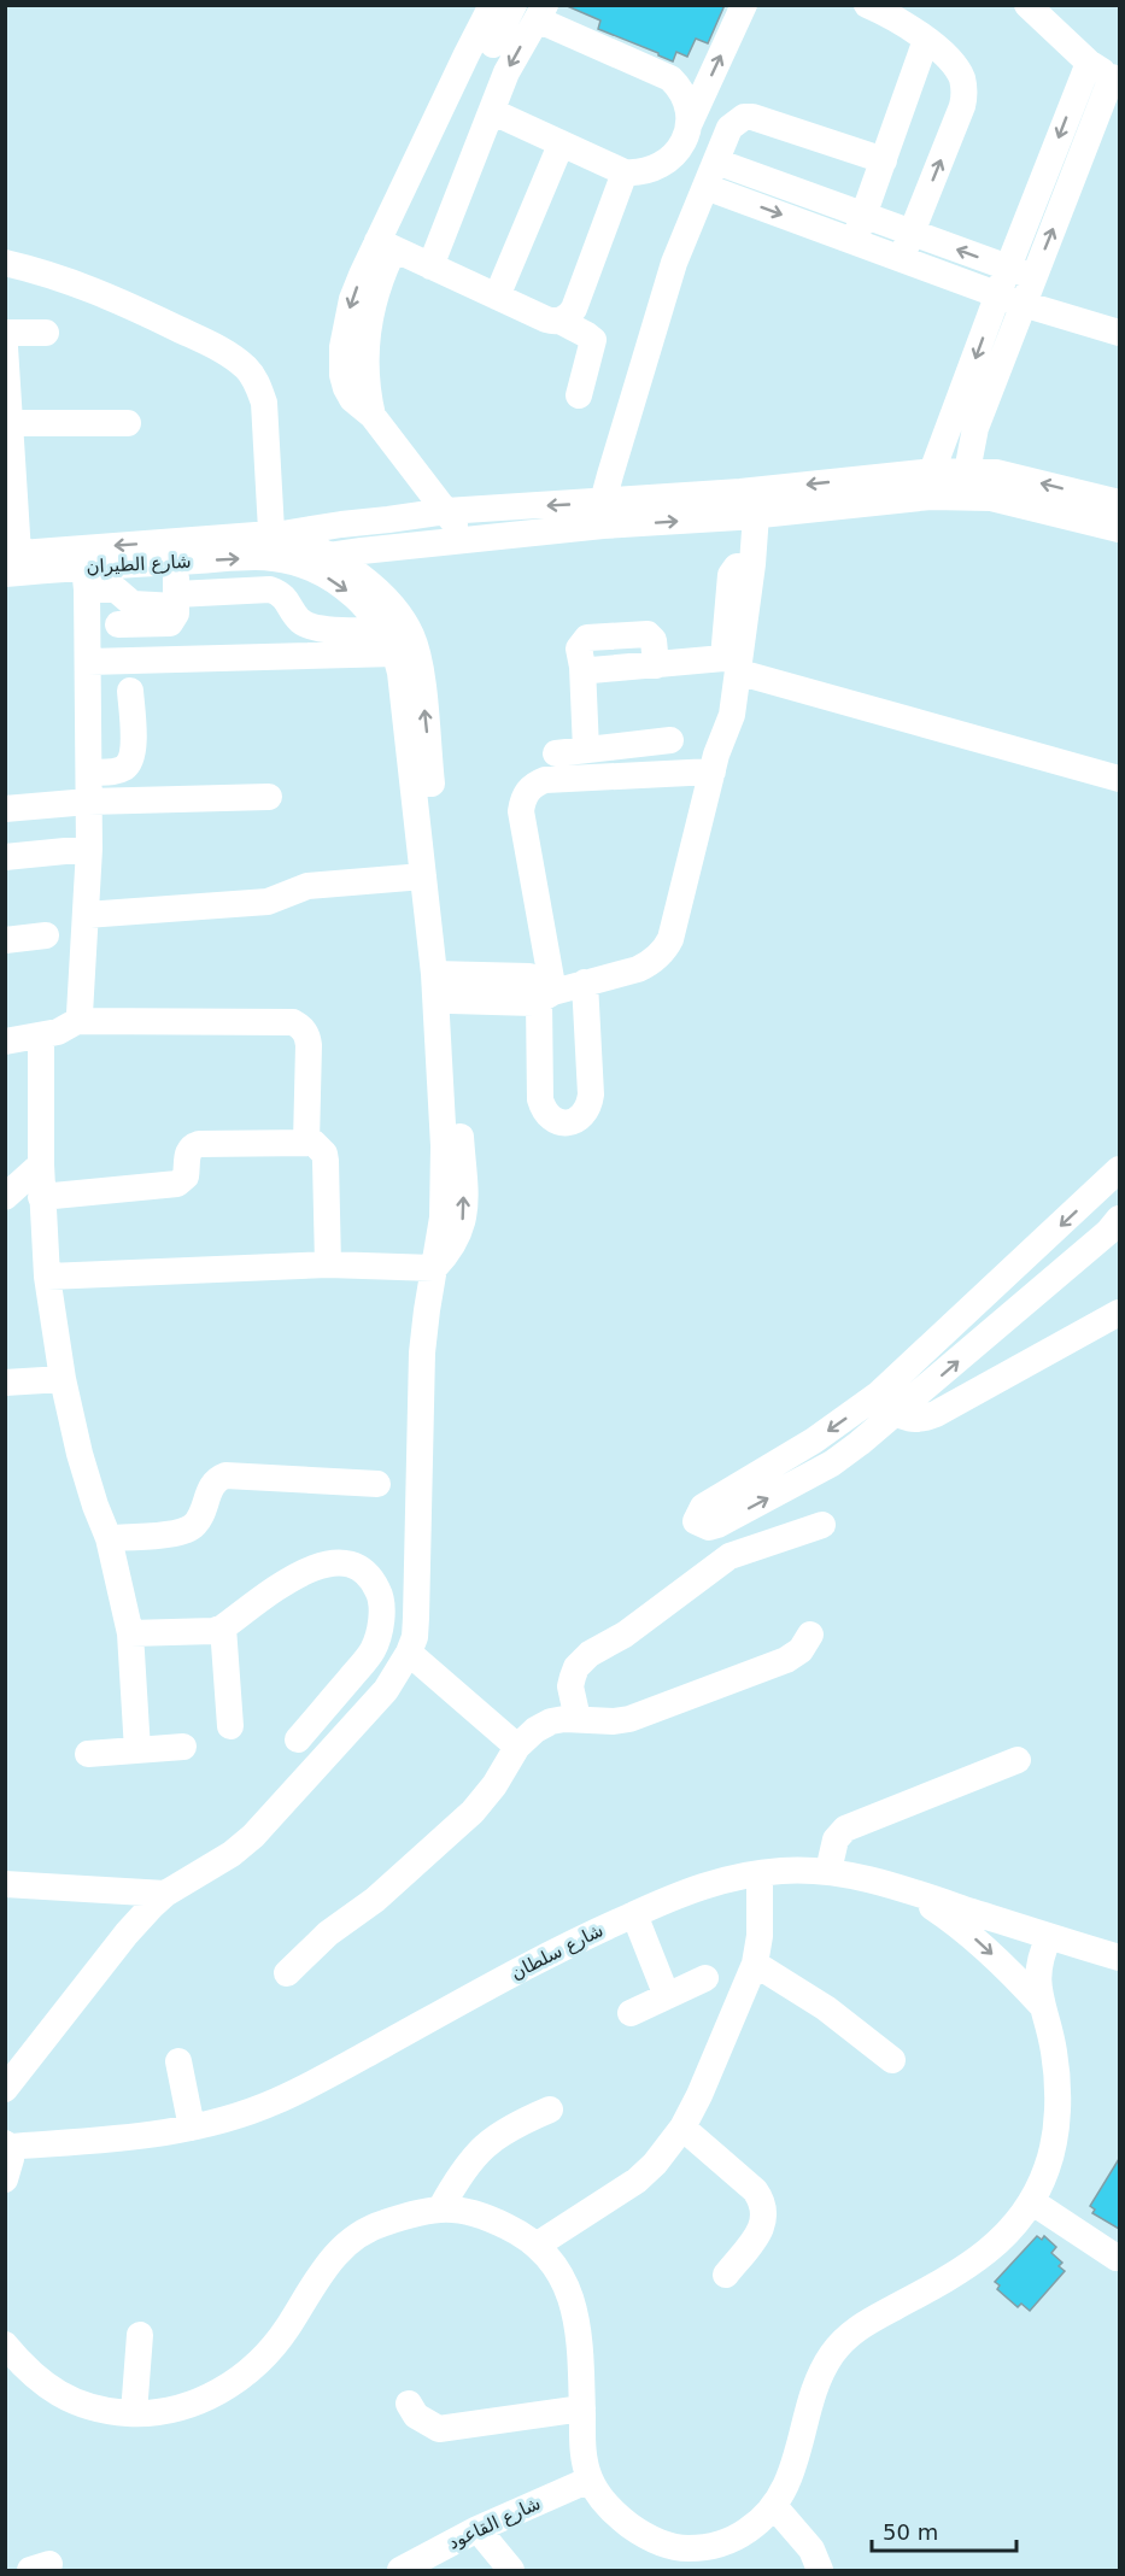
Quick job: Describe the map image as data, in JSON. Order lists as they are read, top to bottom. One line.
{"streets":{"street":["شارع الطيران","شارع سلطان","شارع القاعود"]},"scale_bar":"50 m"}
